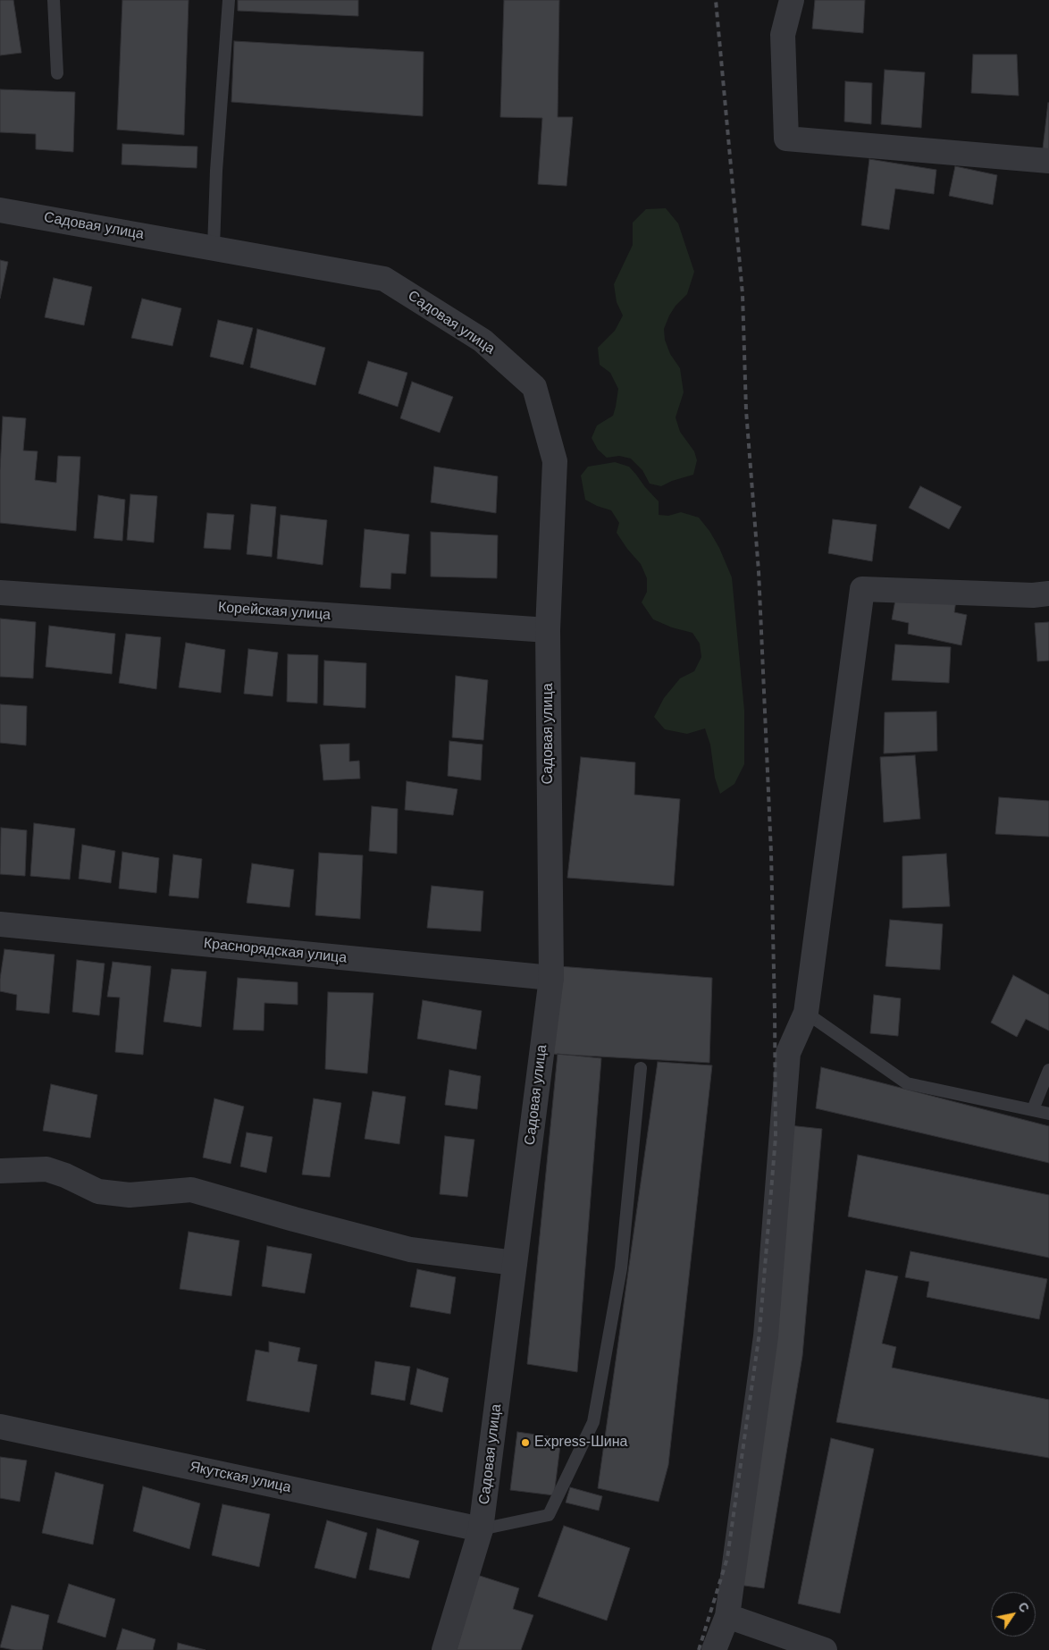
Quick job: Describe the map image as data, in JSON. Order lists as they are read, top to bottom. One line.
{"streets":{"street":["Садовая улица","Корейская улица","Краснорядская улица","Якутская улица"]},"crossings":[["Садовая улица","Корейская улица"],["Садовая улица","Краснорядская улица"],["Садовая улица","Якутская улица"]],"places":["Express-Шина"],"north":"top right"}
